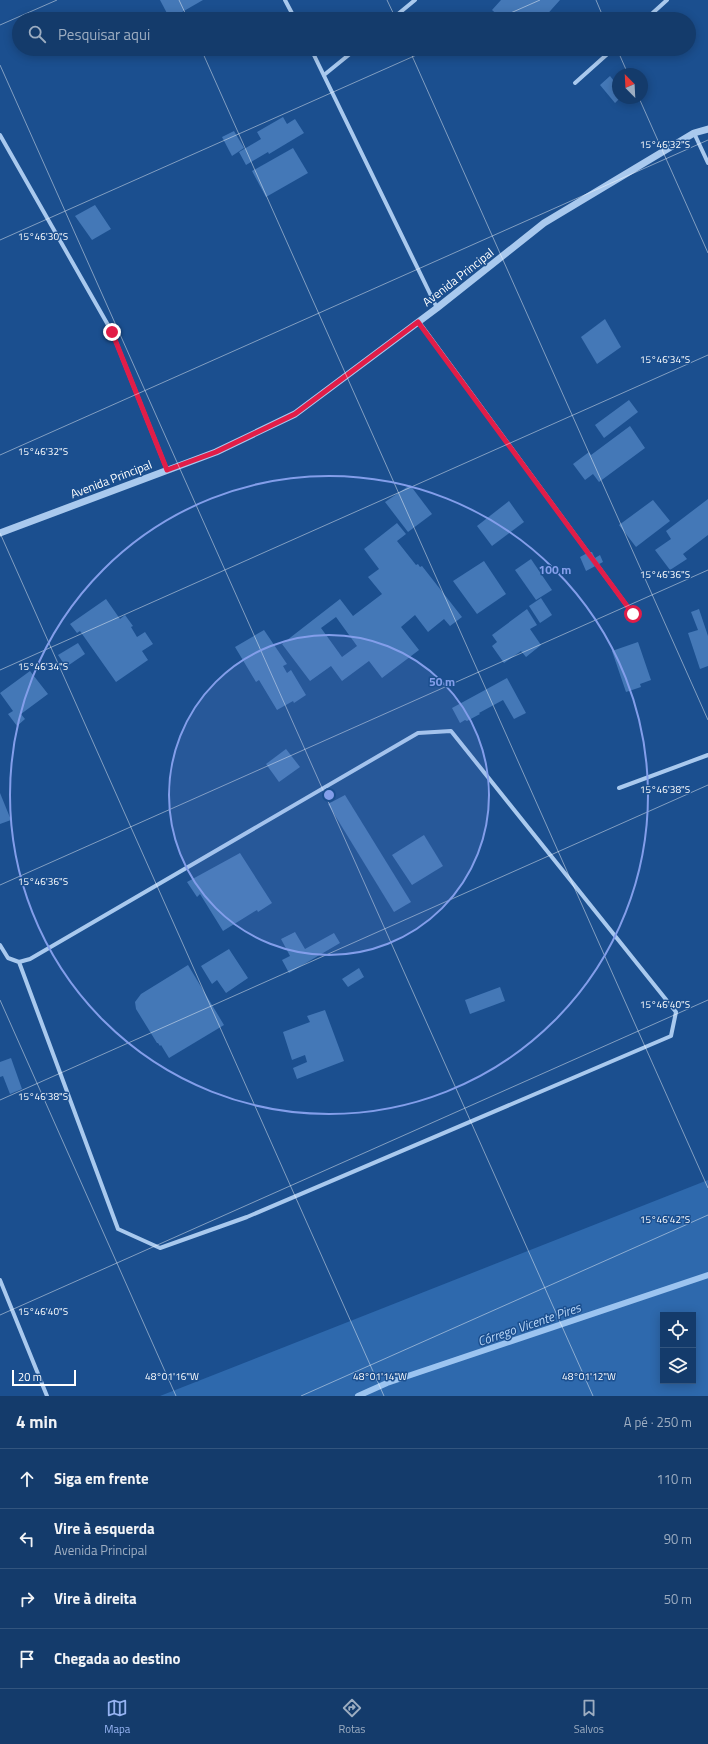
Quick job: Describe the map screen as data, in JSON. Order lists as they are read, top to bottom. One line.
{"streets":{"street":["Avenida Principal"]},"water":["Córrego Vicente Pires"],"scale_bar":"20 m","north":"top left","page":{"search":"Pesquisar aqui","scale":"20 m","heading":["4 min","A pé · 250 m"],"list":[["Siga em frente","110 m"],["Vire à esquerda","Avenida Principal","90 m"],["Vire à direita","50 m"],"Chegada ao destino"],"nav":["Mapa","Rotas","Salvos"]},"coordinates":["15°46'32\"S","15°46'30\"S","15°46'34\"S","15°46'36\"S","15°46'38\"S","15°46'40\"S","15°46'42\"S","48°01'16\"W","48°01'14\"W","48°01'12\"W"],"rings":["100 m","50 m"]}
